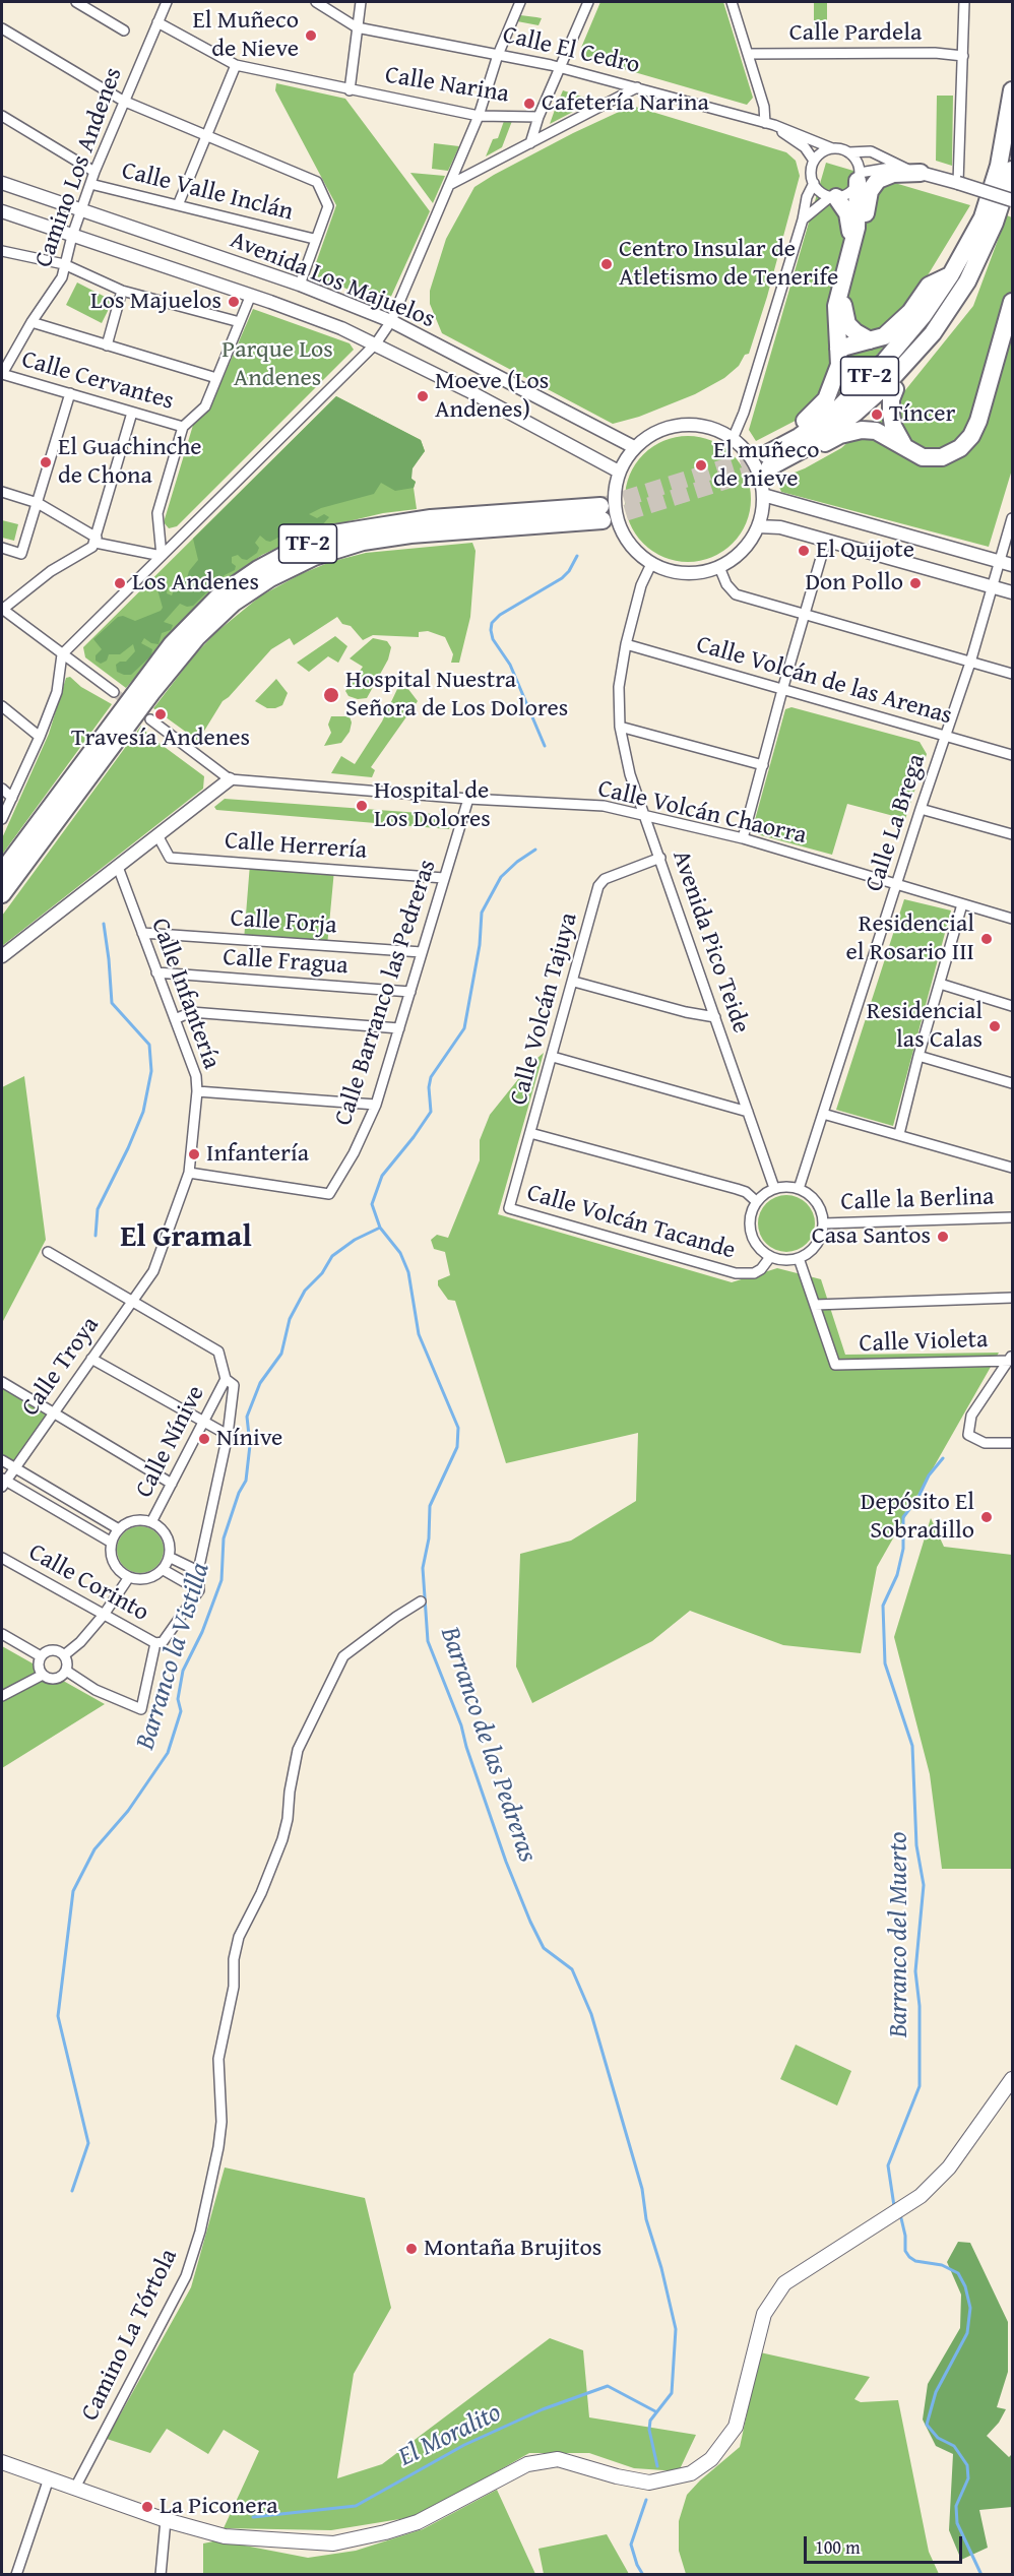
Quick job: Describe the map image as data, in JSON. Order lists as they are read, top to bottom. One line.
{"streets":{"highway":["TF-2"],"street":["Calle Pardela","Calle El Cedro","Calle Narina","Camino Los Andenes","Calle Valle Inclán","Avenida Los Majuelos","Calle Cervantes","Calle Volcán de las Arenas","Calle Volcán Chaorra","Calle La Brega","Calle Herrería","Calle Forja","Avenida Pico Teide","Calle Fragua","Calle Barranco las Pedreras","Calle Infantería","Calle Volcán Tajuya","Calle la Berlina","Calle Volcán Tacande","Calle Violeta","Calle Troya","Calle Nínive","Calle Corinto","Camino La Tórtola"]},"crossings":[["Calle Narina","Camino Los Andenes"],["Camino Los Andenes","Calle Valle Inclán"],["Camino Los Andenes","Avenida Los Majuelos"],["Camino Los Andenes","Calle Cervantes"],["Avenida Los Majuelos","Avenida Pico Teide"],["Calle Volcán de las Arenas","Calle La Brega"],["Calle Volcán de las Arenas","Avenida Pico Teide"],["Calle Volcán Chaorra","Calle La Brega"],["Calle Volcán Chaorra","Avenida Pico Teide"],["Calle Volcán Chaorra","Calle Barranco las Pedreras"],["Calle La Brega","Avenida Pico Teide"],["Calle La Brega","Calle la Berlina"],["Calle La Brega","Calle Volcán Tacande"],["Calle Herrería","Calle Barranco las Pedreras"],["Calle Forja","Calle Barranco las Pedreras"],["Calle Forja","Calle Infantería"],["Avenida Pico Teide","Calle Volcán Tajuya"],["Avenida Pico Teide","Calle la Berlina"],["Avenida Pico Teide","Calle Volcán Tacande"],["Calle Fragua","Calle Barranco las Pedreras"],["Calle Fragua","Calle Infantería"],["Calle Barranco las Pedreras","Calle Infantería"],["Calle Infantería","Calle Troya"],["Calle Volcán Tajuya","Calle Volcán Tacande"],["Calle la Berlina","Calle Volcán Tacande"]],"districts":["El Gramal"],"water":["Barranco la Vistilla","Barranco de las Pedreras","Barranco del Muerto","El Moralito"],"parks":["Parque Los Andenes"],"places":["El Muñeco de Nieve","Cafetería Narina","Centro Insular de Atletismo de Tenerife","Los Majuelos","Moeve (Los Andenes)","Tíncer","El Guachinche de Chona","El muñeco de nieve","El Quijote","Los Andenes","Don Pollo","Hospital Nuestra Señora de Los Dolores","Travesía Andenes","Hospital de Los Dolores","Residencial el Rosario III","Residencial las Calas","Infantería","Casa Santos","Nínive","Depósito El Sobradillo","Montaña Brujitos","La Piconera"],"scale_bar":"100 m"}
